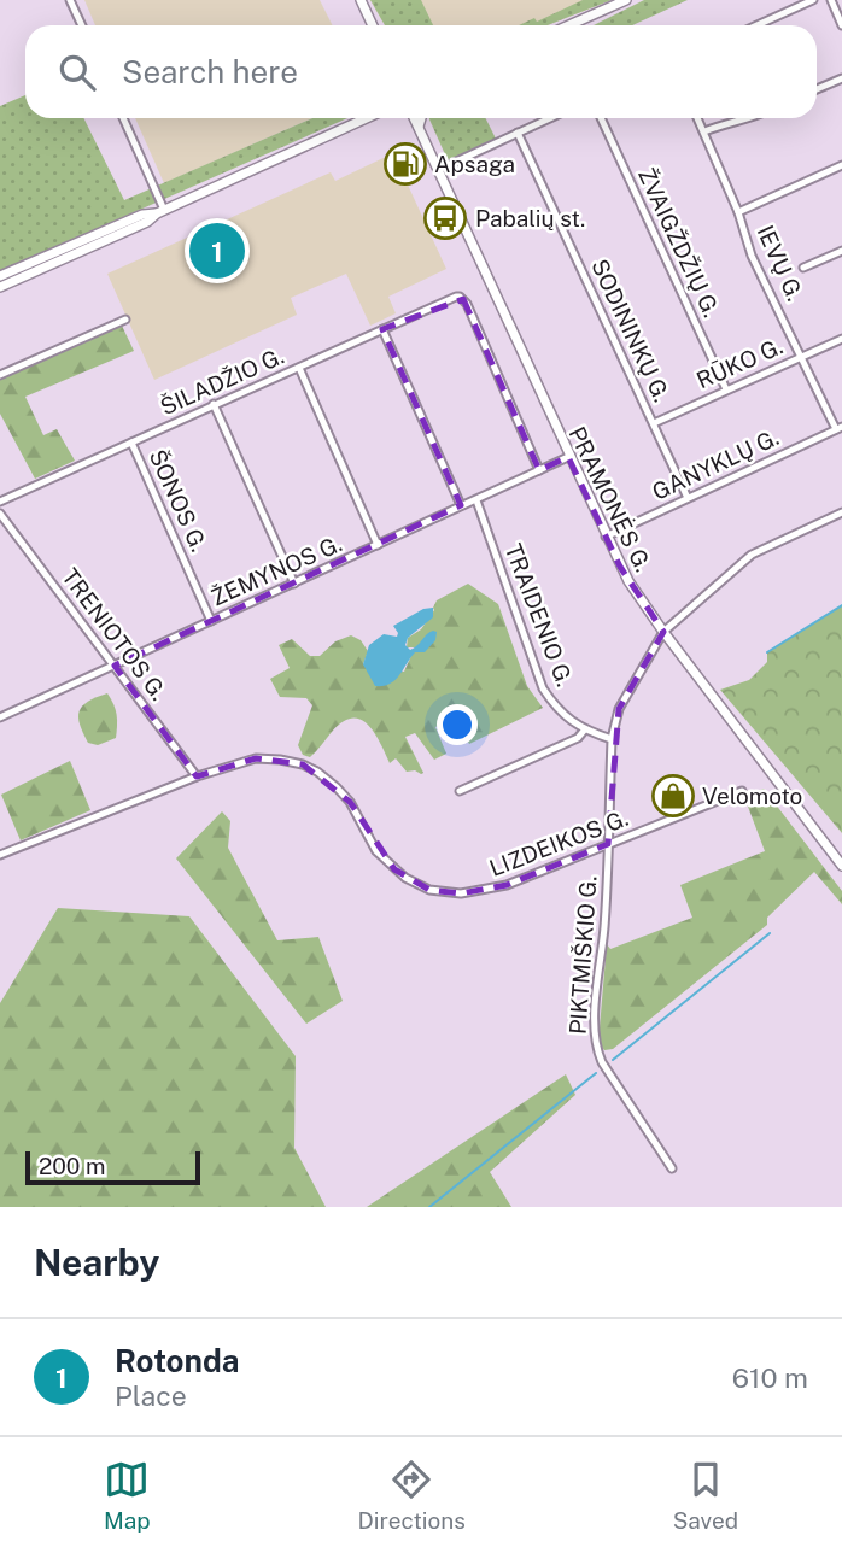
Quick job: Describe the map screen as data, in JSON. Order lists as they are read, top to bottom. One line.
{"streets":{"main road":["PRAMONĖS G."],"street":["ŽVAIGŽDŽIŲ G.","IEVŲ G.","SODININKŲ G.","RŪKO G.","ŠILADŽIO G.","GANYKLŲ G.","ŠONOS G.","ŽEMYNOS G.","TRAIDENIO G.","TRENIOTOS G.","LIZDEIKOS G.","PIKTMIŠKIO G."]},"crossings":[["ŽVAIGŽDŽIŲ G.","RŪKO G."],["IEVŲ G.","RŪKO G."],["IEVŲ G.","GANYKLŲ G."],["SODININKŲ G.","RŪKO G."],["SODININKŲ G.","GANYKLŲ G."],["ŠILADŽIO G.","ŠONOS G."],["ŠILADŽIO G.","ŽEMYNOS G."],["GANYKLŲ G.","PRAMONĖS G."],["PRAMONĖS G.","ŽEMYNOS G."],["PRAMONĖS G.","PIKTMIŠKIO G."],["ŠONOS G.","ŽEMYNOS G."],["ŽEMYNOS G.","TRAIDENIO G."],["ŽEMYNOS G.","TRENIOTOS G."],["TRAIDENIO G.","PIKTMIŠKIO G."],["TRENIOTOS G.","LIZDEIKOS G."],["LIZDEIKOS G.","PIKTMIŠKIO G."]],"places":{"fuel station":["Apsaga"],"bus stop":["Pabalių st."],"shop":["Velomoto"]},"scale_bar":"200 m","page":{"search":"Search here","pins":"1","scale":"200 m","heading":"Nearby","list":[{"mark":"1","name":"Rotonda","note":"Place","value":"610 m"}],"nav":["Map","Directions","Saved"]}}
